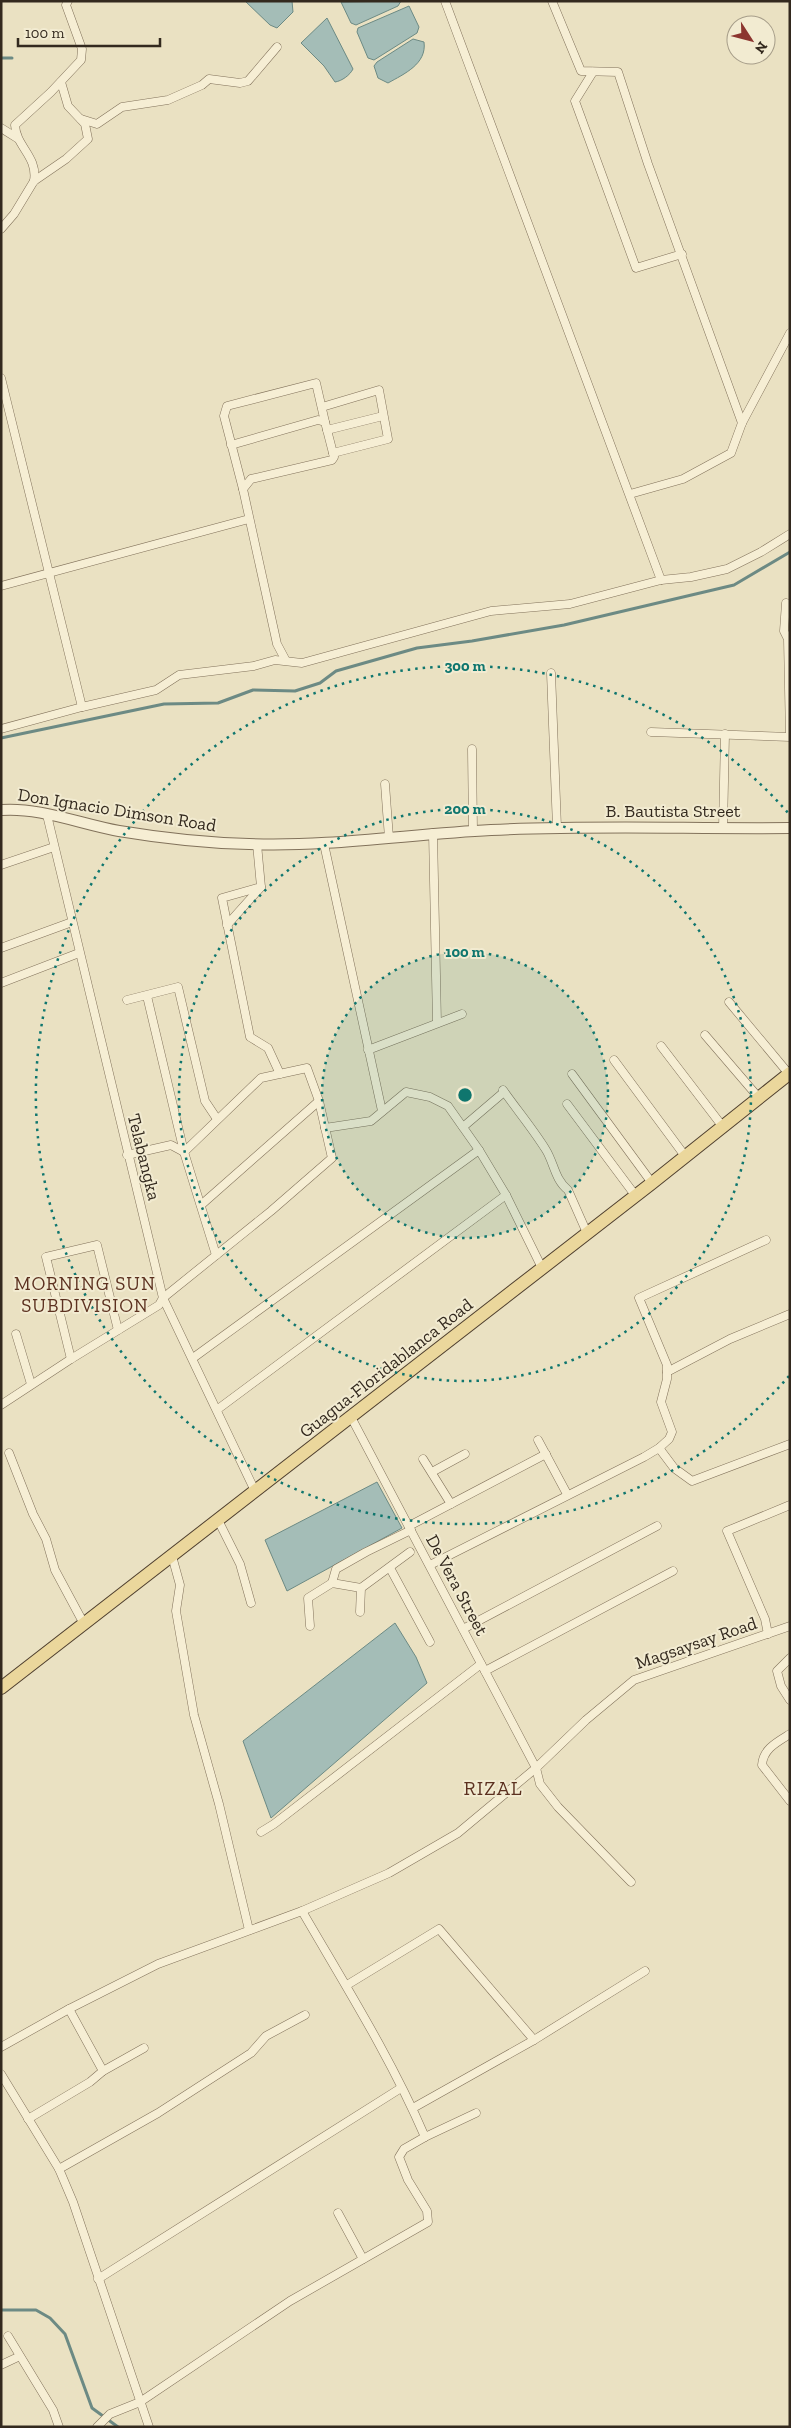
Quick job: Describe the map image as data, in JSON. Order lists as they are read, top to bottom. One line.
{"streets":{"main road":["Guagua-Floridablanca Road"],"street":["Don Ignacio Dimson Road","B. Bautista Street","Telabangka","De Vera Street","Magsaysay Road"]},"crossings":[["Don Ignacio Dimson Road","B. Bautista Street"],["Don Ignacio Dimson Road","Telabangka"],["Telabangka","Guagua-Floridablanca Road"],["Guagua-Floridablanca Road","De Vera Street"],["De Vera Street","Magsaysay Road"]],"districts":["MORNING SUN SUBDIVISION","RIZAL"],"scale_bar":"100 m","north":"bottom right","rings":["300 m","200 m","100 m"]}
